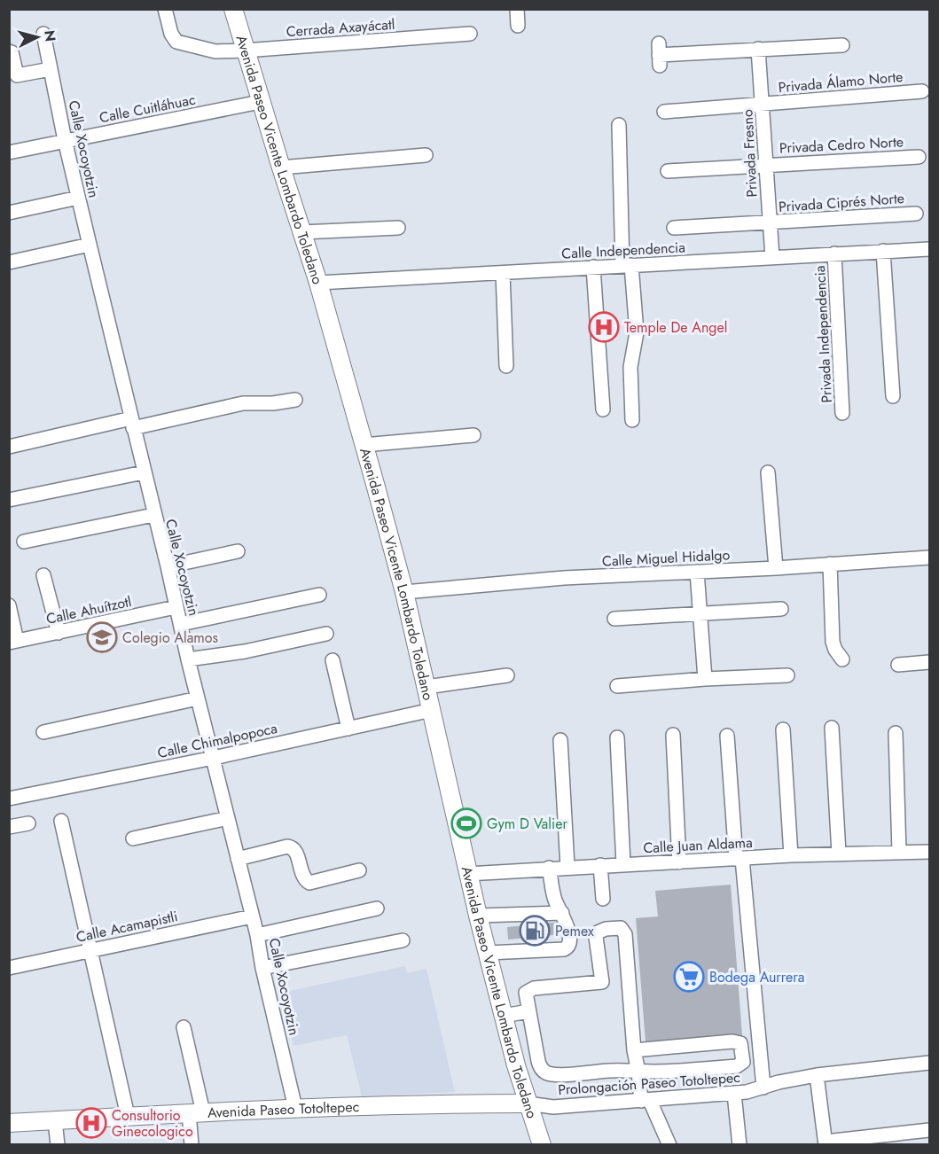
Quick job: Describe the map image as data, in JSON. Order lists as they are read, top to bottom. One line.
{"streets":{"main road":["Avenida Paseo Vicente Lombardo Toledano","Avenida Paseo Totoltepec"],"street":["Cerrada Axayácatl","Privada Álamo Norte","Calle Cuitláhuac","Privada Cedro Norte","Calle Xocoyotzin","Privada Fresno","Privada Ciprés Norte","Calle Independencia","Privada Independencia","Calle Miguel Hidalgo","Calle Ahuítzotl","Calle Chimalpopoca","Calle Juan Aldama","Calle Acamapistli","Prolongación Paseo Totoltepec"]},"crossings":[["Cerrada Axayácatl","Avenida Paseo Vicente Lombardo Toledano"],["Privada Álamo Norte","Privada Fresno"],["Calle Cuitláhuac","Calle Xocoyotzin"],["Calle Cuitláhuac","Avenida Paseo Vicente Lombardo Toledano"],["Privada Cedro Norte","Privada Fresno"],["Calle Xocoyotzin","Calle Ahuítzotl"],["Calle Xocoyotzin","Calle Chimalpopoca"],["Calle Xocoyotzin","Calle Acamapistli"],["Calle Xocoyotzin","Avenida Paseo Totoltepec"],["Privada Fresno","Privada Ciprés Norte"],["Privada Fresno","Calle Independencia"],["Avenida Paseo Vicente Lombardo Toledano","Calle Independencia"],["Avenida Paseo Vicente Lombardo Toledano","Calle Miguel Hidalgo"],["Avenida Paseo Vicente Lombardo Toledano","Calle Chimalpopoca"],["Avenida Paseo Vicente Lombardo Toledano","Calle Juan Aldama"],["Avenida Paseo Vicente Lombardo Toledano","Prolongación Paseo Totoltepec"],["Avenida Paseo Vicente Lombardo Toledano","Avenida Paseo Totoltepec"],["Calle Independencia","Privada Independencia"],["Prolongación Paseo Totoltepec","Avenida Paseo Totoltepec"]],"places":{"hospital":["Temple De Angel","Consultorio Ginecologico"],"school or university":["Colegio Alamos"],"sports":["Gym D Valier"],"fuel station":["Pemex"],"supermarket":["Bodega Aurrera"]},"north":"right"}
